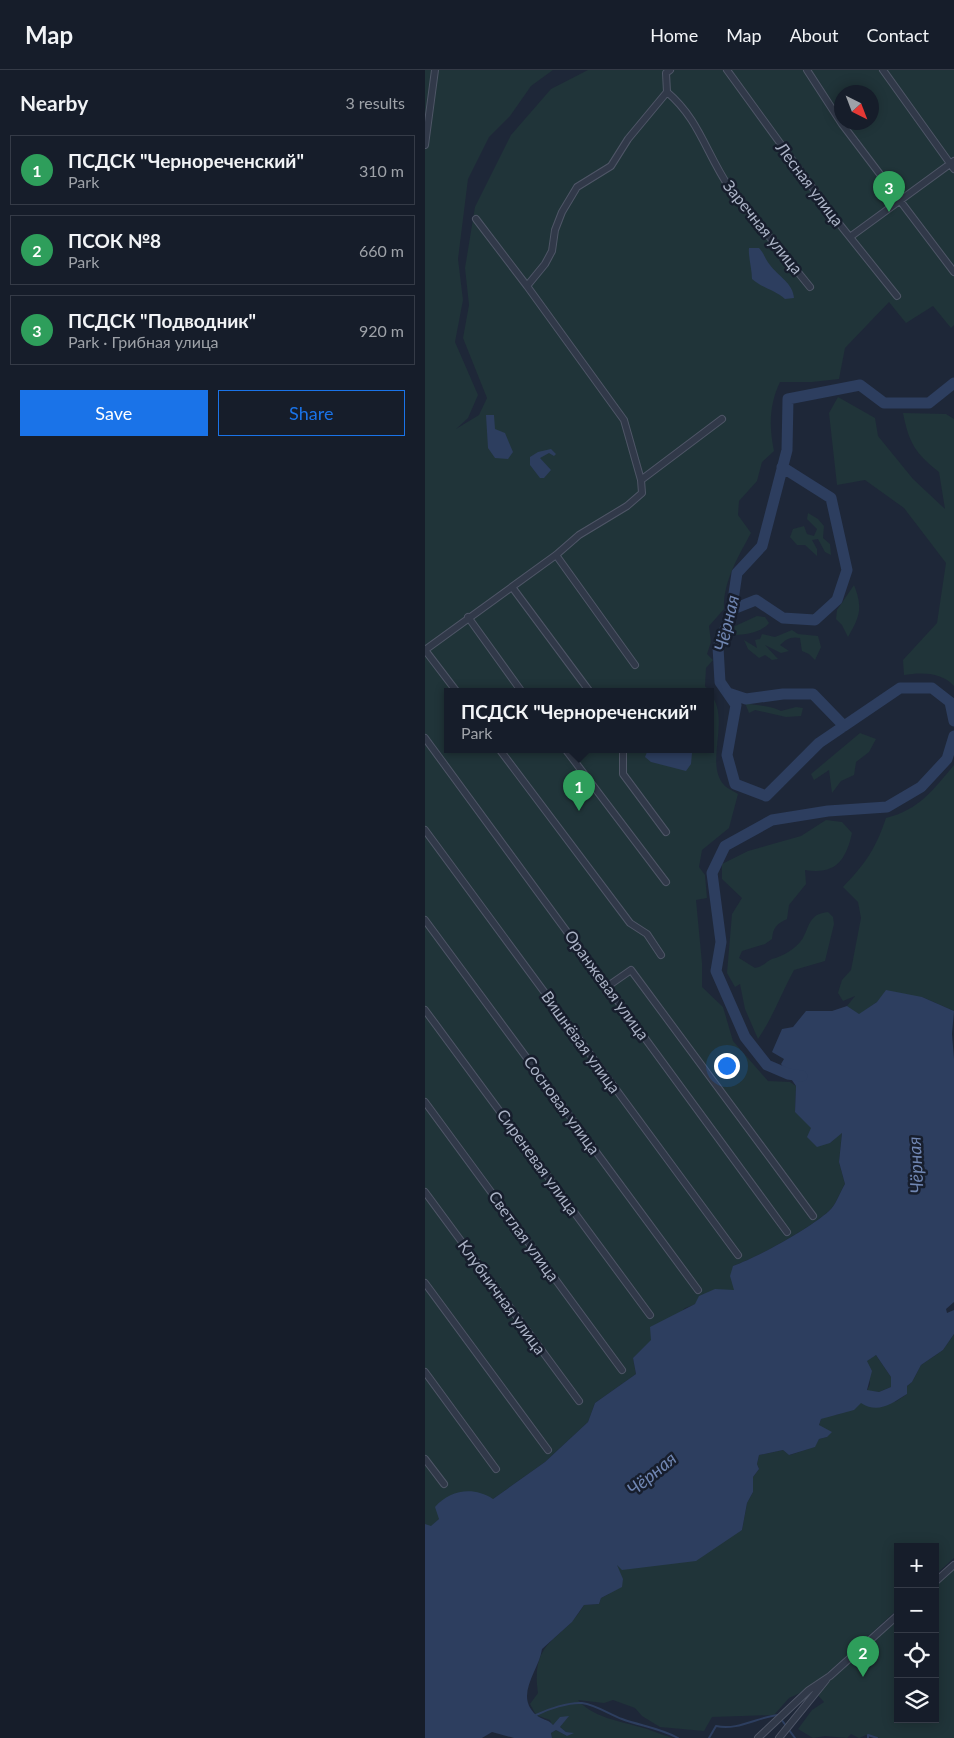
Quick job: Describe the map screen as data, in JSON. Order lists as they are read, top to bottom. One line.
{"streets":{"street":["Лесная улица","Заречная улица","Оранжевая улица","Вишнёвая улица","Сосновая улица","Сиреневая улица","Светлая улица","Клубничная улица"]},"water":["Чёрная"],"north":"bottom right","page":{"header":"Map","nav":["Home","Map","About","Contact"],"heading":["Nearby","3 results"],"list":[{"mark":"1","name":"ПСДСК \"Чернореченский\"","note":"Park","value":"310 m"},{"mark":"2","name":"ПСОК №8","note":"Park","value":"660 m"},{"mark":"3","name":"ПСДСК \"Подводник\"","note":"Park · Грибная улица","value":"920 m"}],"pins":["3","1","2"],"buttons":["Save","Share"],"popup":["ПСДСК \"Чернореченский\"","Park"],"map_buttons":["+","−"]}}
